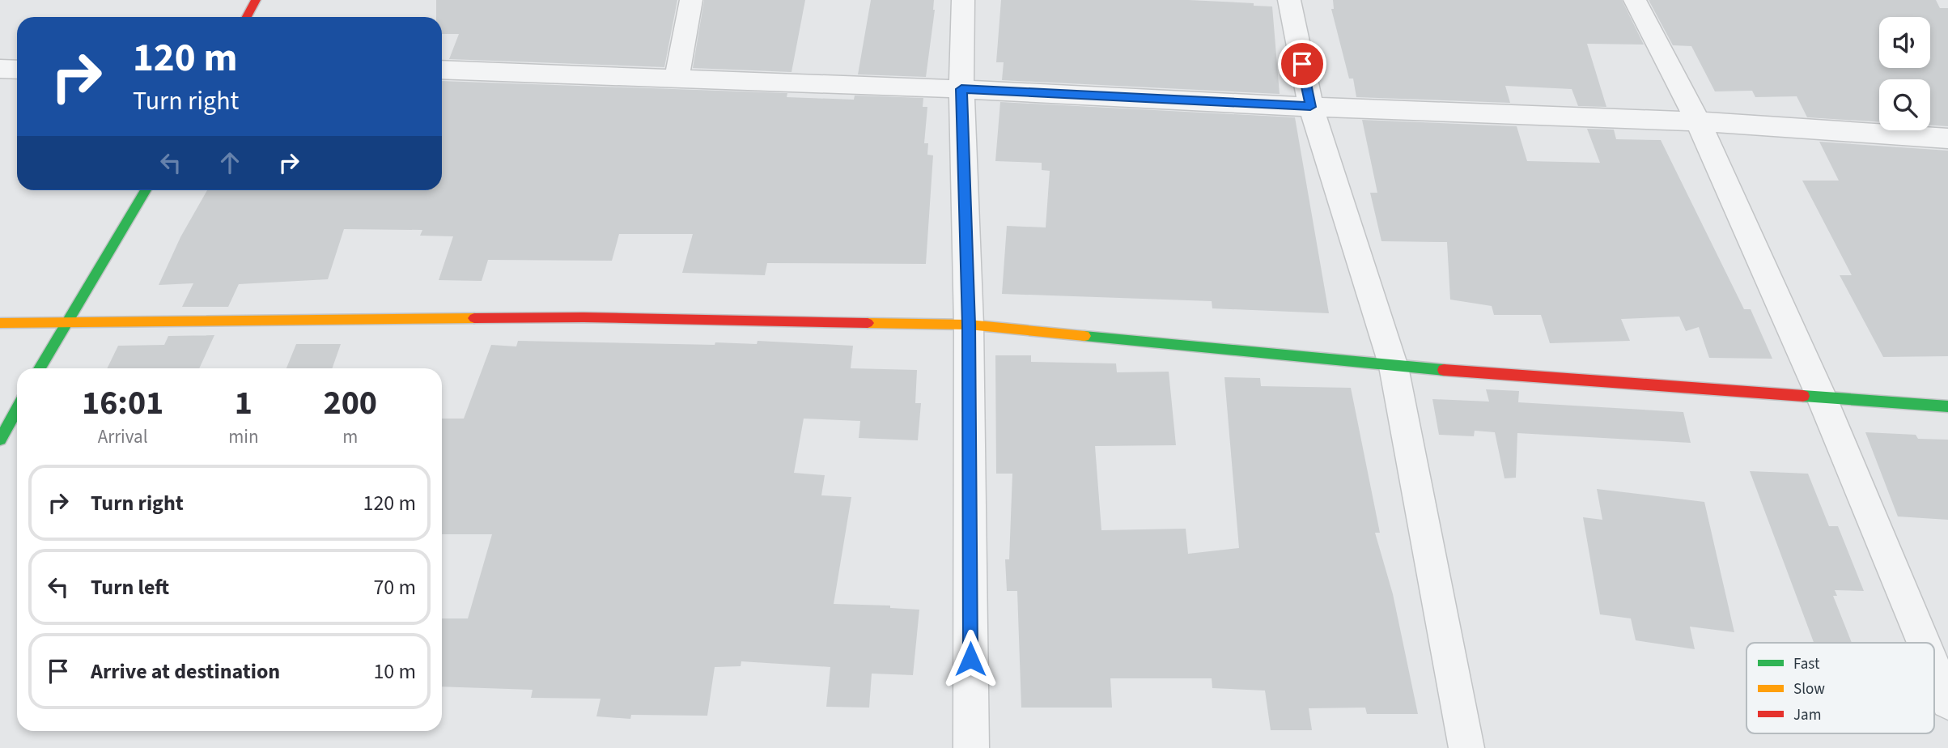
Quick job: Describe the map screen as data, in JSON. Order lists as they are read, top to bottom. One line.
{"legend":["Fast","Slow","Jam"],"page":{"turn":["120 m","Turn right"],"eta":["16:01","Arrival","1","min","200","m"],"list":[{"name":"Turn right","value":"120 m"},{"name":"Turn left","value":"70 m"},{"name":"Arrive at destination","value":"10 m"}]}}
